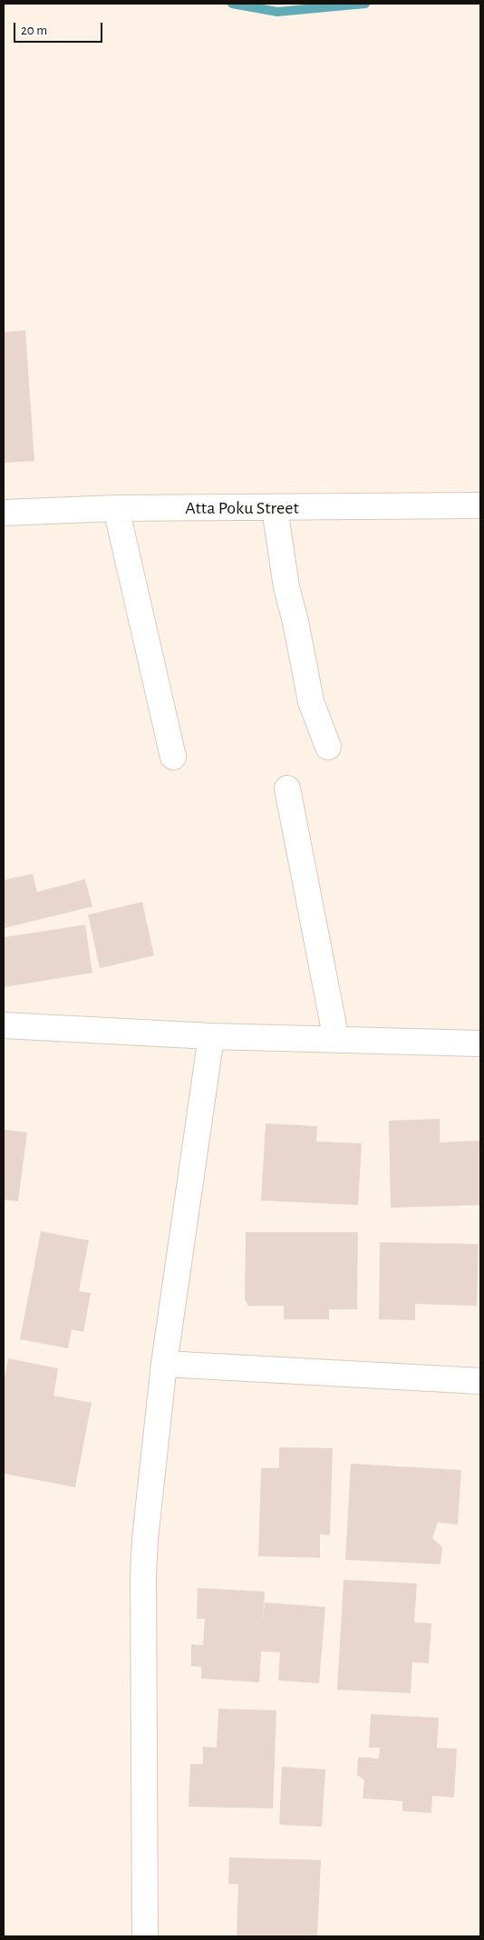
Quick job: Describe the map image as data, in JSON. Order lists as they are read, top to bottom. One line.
{"streets":{"street":["Atta Poku Street"]},"scale_bar":"20 m"}
